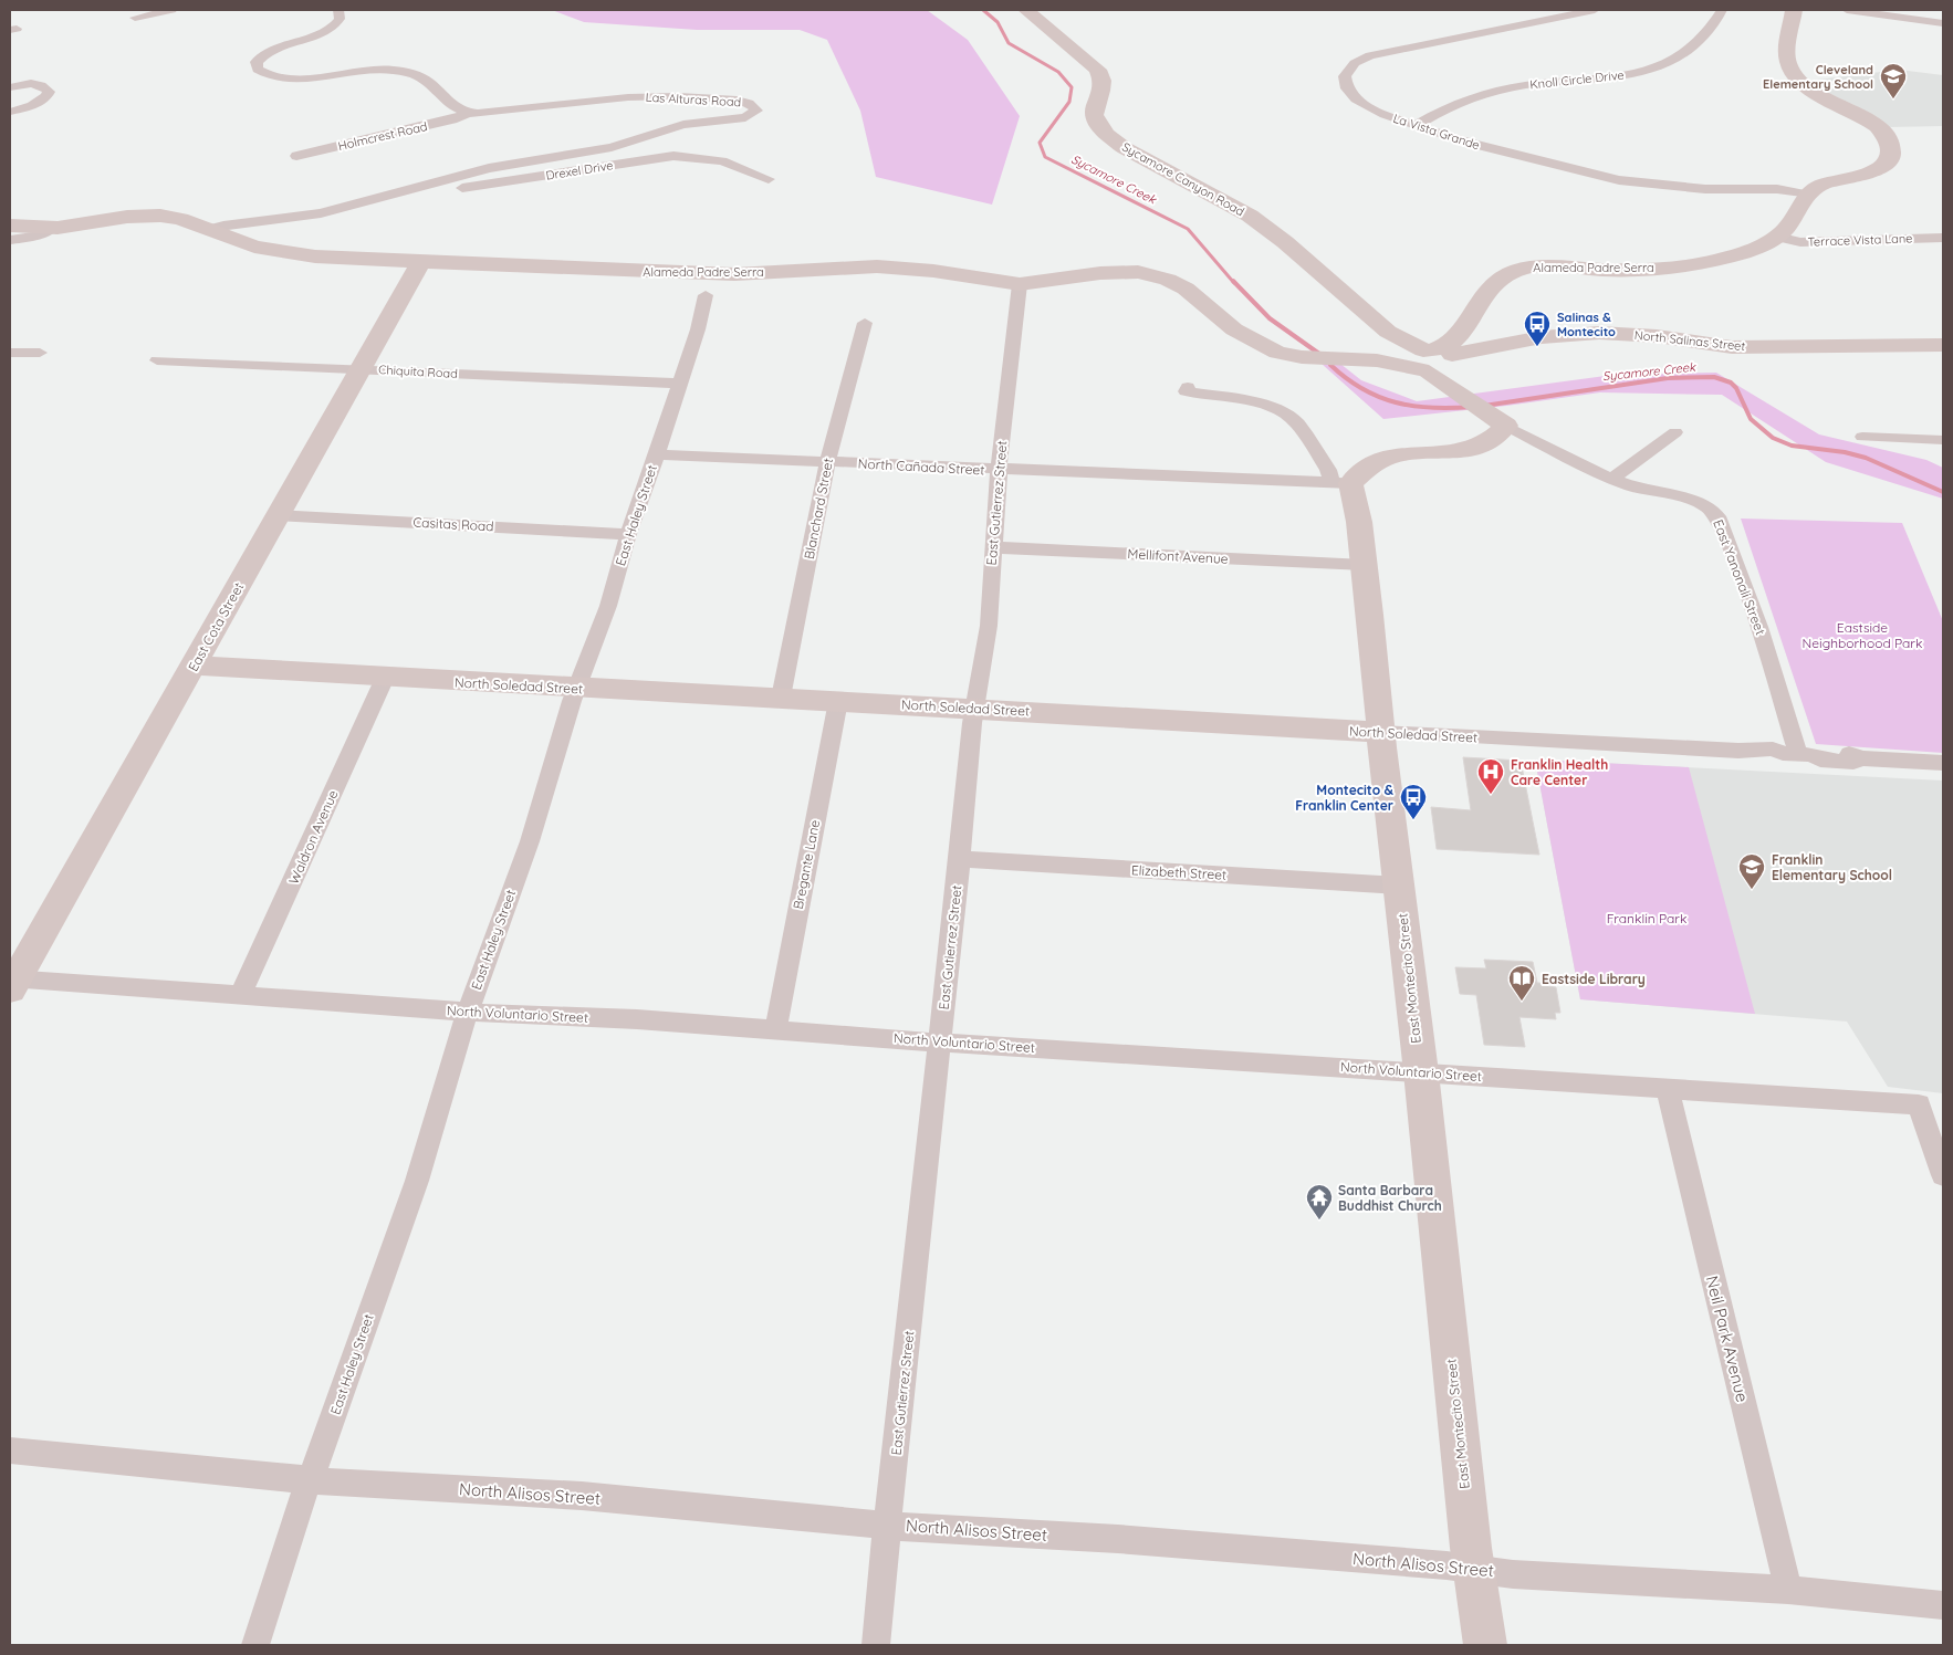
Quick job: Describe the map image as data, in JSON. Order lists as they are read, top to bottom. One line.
{"streets":{"street":["Knoll Circle Drive","Las Alturas Road","La Vista Grande","Holmcrest Road","Drexel Drive","Sycamore Canyon Road","Terrace Vista Lane","Alameda Padre Serra","North Salinas Street","Chiquita Road","North Cañada Street","East Gutierrez Street","Blanchard Street","East Haley Street","Casitas Road","Mellifont Avenue","East Yanonali Street","East Cota Street","North Soledad Street","Waldron Avenue","Bregante Lane","Elizabeth Street","East Montecito Street","North Voluntario Street","Neil Park Avenue","North Alisos Street"]},"crossings":[["Knoll Circle Drive","La Vista Grande"],["Las Alturas Road","Holmcrest Road"],["Las Alturas Road","Drexel Drive"],["Las Alturas Road","Alameda Padre Serra"],["La Vista Grande","Alameda Padre Serra"],["Sycamore Canyon Road","Alameda Padre Serra"],["Sycamore Canyon Road","North Salinas Street"],["Sycamore Canyon Road","East Yanonali Street"],["Terrace Vista Lane","Alameda Padre Serra"],["Alameda Padre Serra","North Salinas Street"],["Alameda Padre Serra","East Gutierrez Street"],["Alameda Padre Serra","East Yanonali Street"],["Alameda Padre Serra","East Cota Street"],["North Salinas Street","East Yanonali Street"],["Chiquita Road","East Haley Street"],["Chiquita Road","East Cota Street"],["North Cañada Street","East Gutierrez Street"],["North Cañada Street","Blanchard Street"],["North Cañada Street","East Haley Street"],["North Cañada Street","East Montecito Street"],["East Gutierrez Street","Mellifont Avenue"],["East Gutierrez Street","North Soledad Street"],["East Gutierrez Street","Elizabeth Street"],["East Gutierrez Street","North Voluntario Street"],["East Gutierrez Street","North Alisos Street"],["Blanchard Street","North Soledad Street"],["East Haley Street","Casitas Road"],["East Haley Street","North Soledad Street"],["East Haley Street","North Voluntario Street"],["East Haley Street","North Alisos Street"],["Casitas Road","East Cota Street"],["Mellifont Avenue","East Montecito Street"],["East Yanonali Street","North Soledad Street"],["East Cota Street","North Soledad Street"],["East Cota Street","North Voluntario Street"],["North Soledad Street","Waldron Avenue"],["North Soledad Street","Bregante Lane"],["North Soledad Street","East Montecito Street"],["Waldron Avenue","North Voluntario Street"],["Bregante Lane","North Voluntario Street"],["Elizabeth Street","East Montecito Street"],["East Montecito Street","North Voluntario Street"],["East Montecito Street","North Alisos Street"],["North Voluntario Street","Neil Park Avenue"],["Neil Park Avenue","North Alisos Street"]],"water":["Sycamore Creek"],"parks":["Eastside Neighborhood Park","Franklin Park"],"places":{"school or university":["Cleveland Elementary School","Franklin Elementary School"],"bus stop":["Salinas & Montecito","Montecito & Franklin Center"],"hospital":["Franklin Health Care Center"],"library":["Eastside Library"],"temple":["Santa Barbara Buddhist Church"]}}
